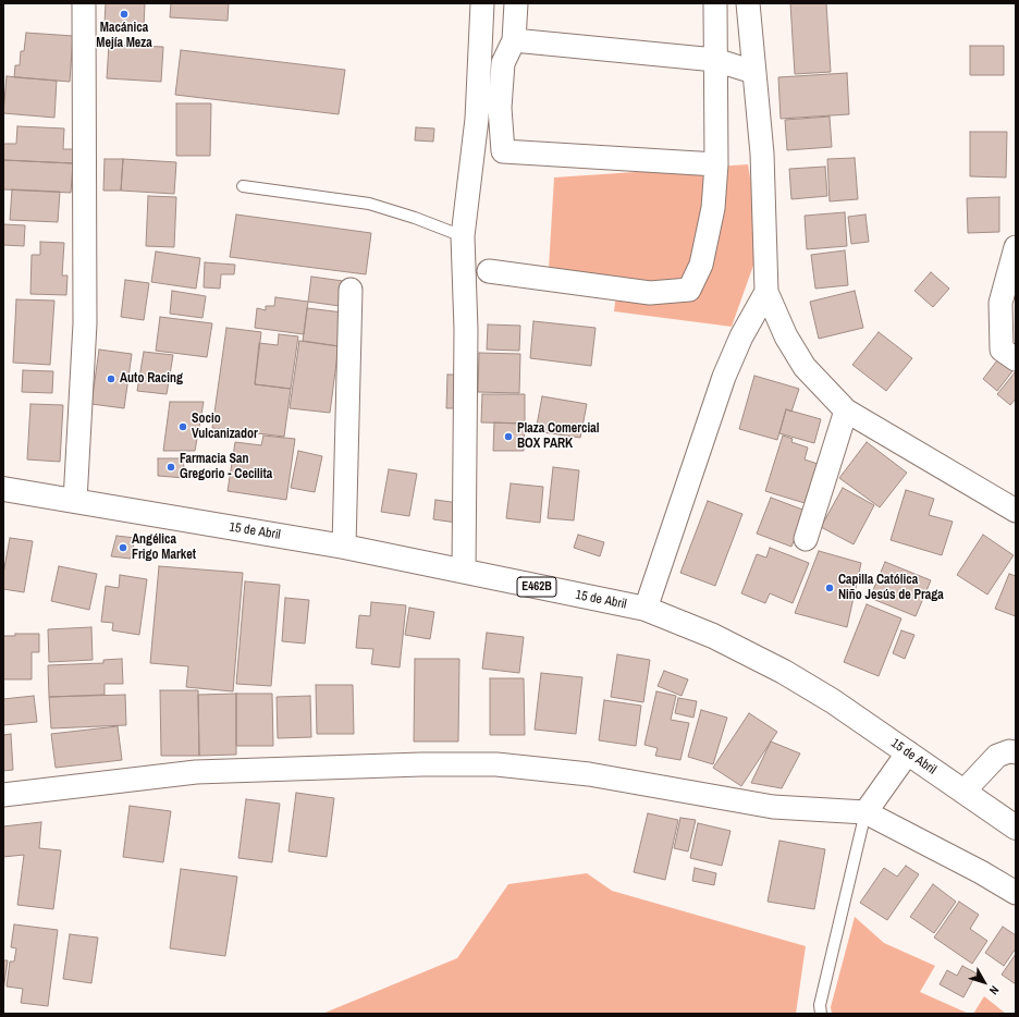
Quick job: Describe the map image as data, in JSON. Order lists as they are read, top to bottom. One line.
{"streets":{"main road":["15 de Abril","E462B"]},"places":["Macánica Mejía Meza","Auto Racing","Socio Vulcanizador","Plaza Comercial BOX PARK","Farmacia San Gregorio - Cecilita","Angélica Frigo Market","Capilla Católica Niño Jesús de Praga"],"north":"bottom right"}
